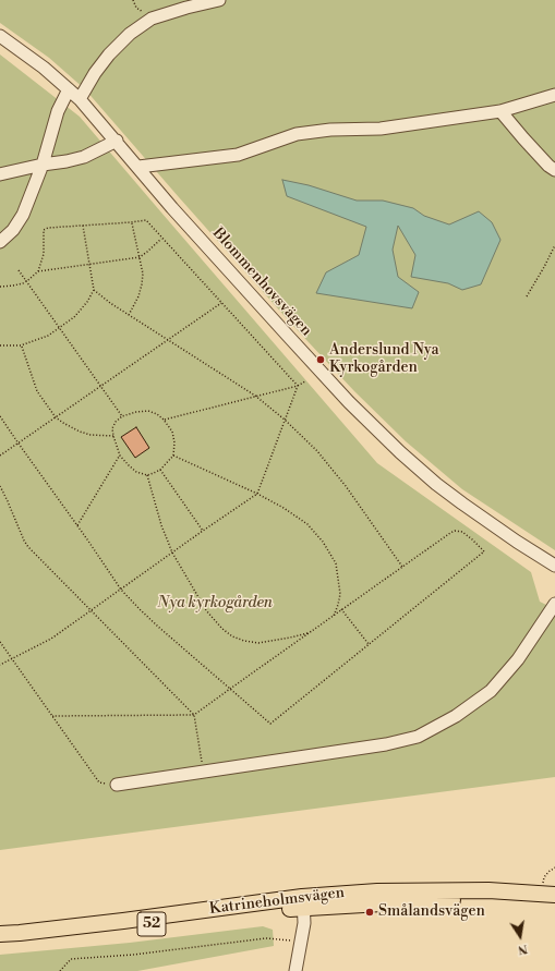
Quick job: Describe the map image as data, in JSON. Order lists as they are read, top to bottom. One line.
{"streets":{"main road":["Katrineholmsvägen","52"],"street":["Blommenhovsvägen"]},"parks":["Nya kyrkogården"],"places":["Anderslund Nya Kyrkogården","Smålandsvägen"],"north":"bottom"}
